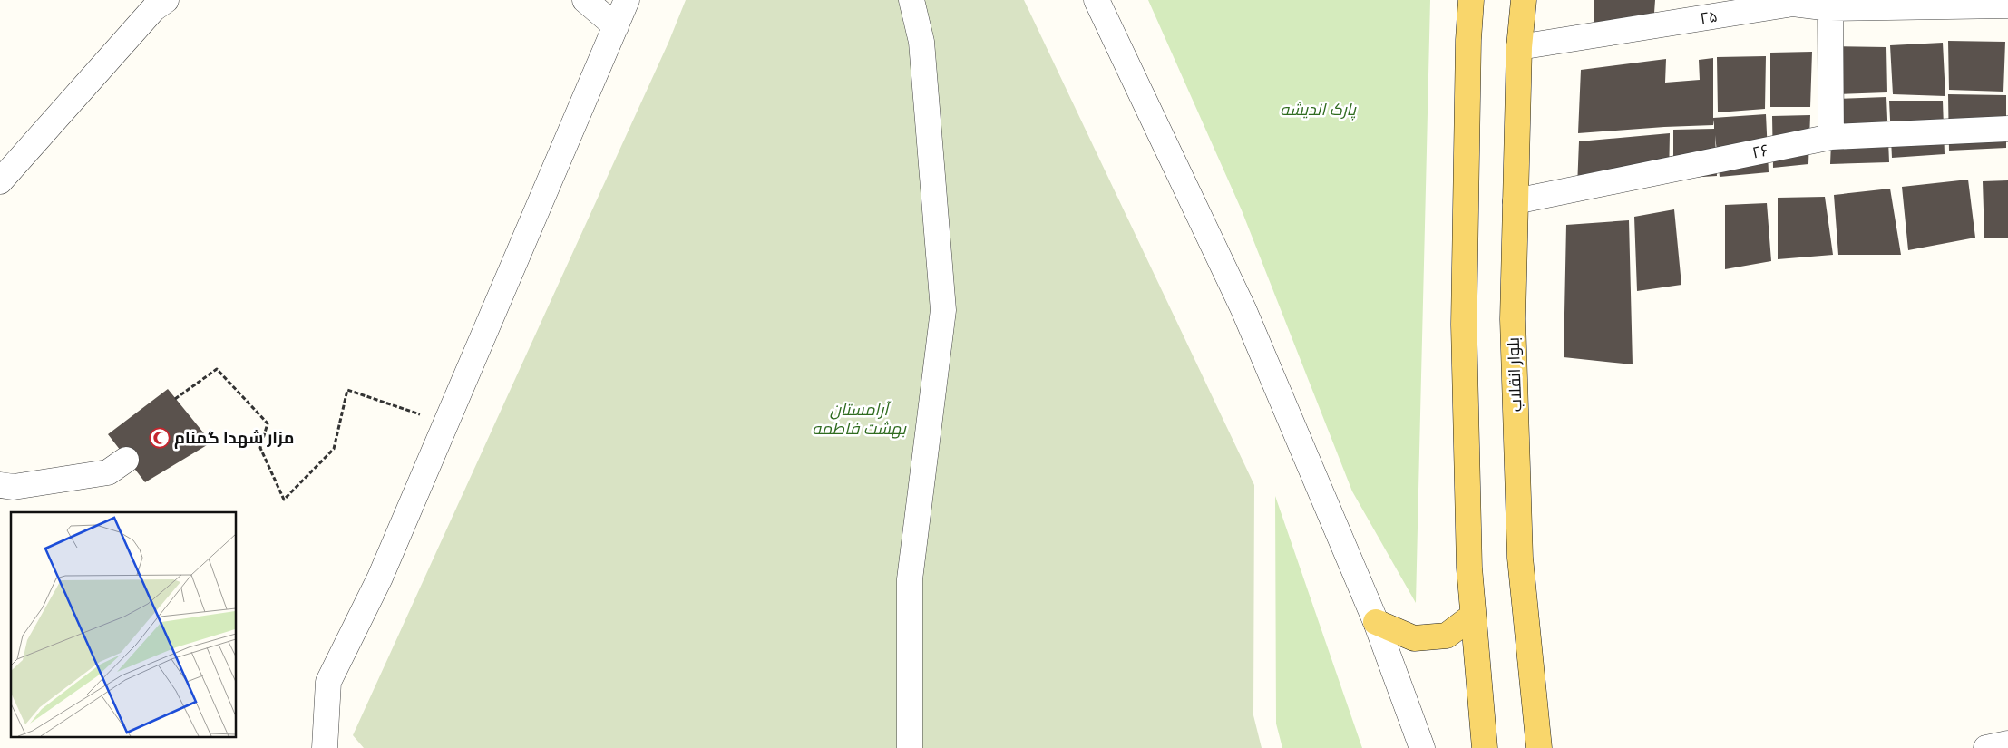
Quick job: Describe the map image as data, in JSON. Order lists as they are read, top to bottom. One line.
{"streets":{"main road":["بلوار انقلاب"],"street":["۲۵","۲۶"]},"crossings":[["۲۵","بلوار انقلاب"],["۲۶","بلوار انقلاب"]],"parks":["پارک اندیشه","آرامستان بهشت فاطمه"],"places":{"mosque":["مزار شهدا گمنام"]}}
